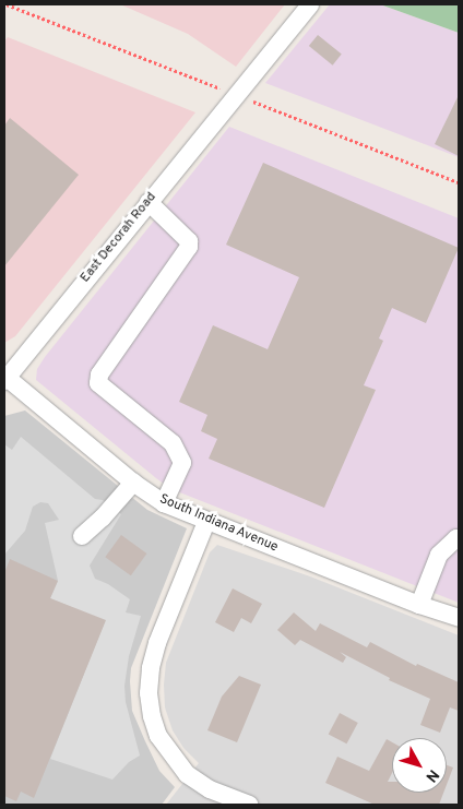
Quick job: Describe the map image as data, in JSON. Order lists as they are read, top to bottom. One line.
{"streets":{"street":["East Decorah Road","South Indiana Avenue"]},"crossings":[["East Decorah Road","South Indiana Avenue"]],"north":"bottom right"}
